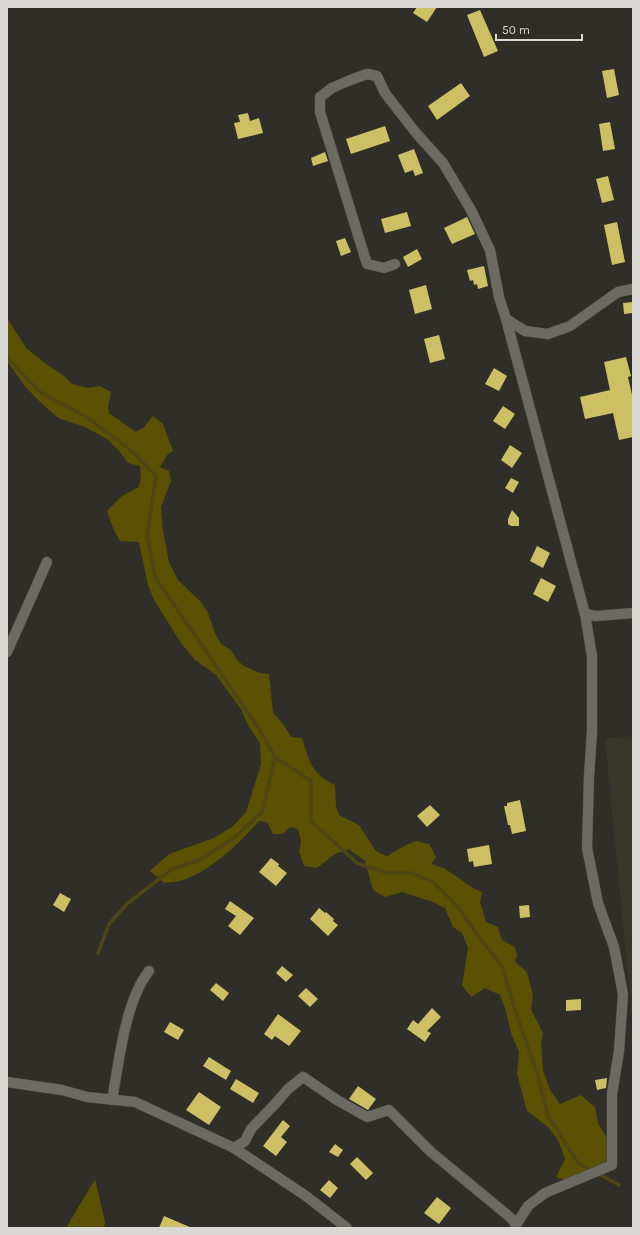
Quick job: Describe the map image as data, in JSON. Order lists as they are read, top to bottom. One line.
{"scale_bar":"50 m"}
